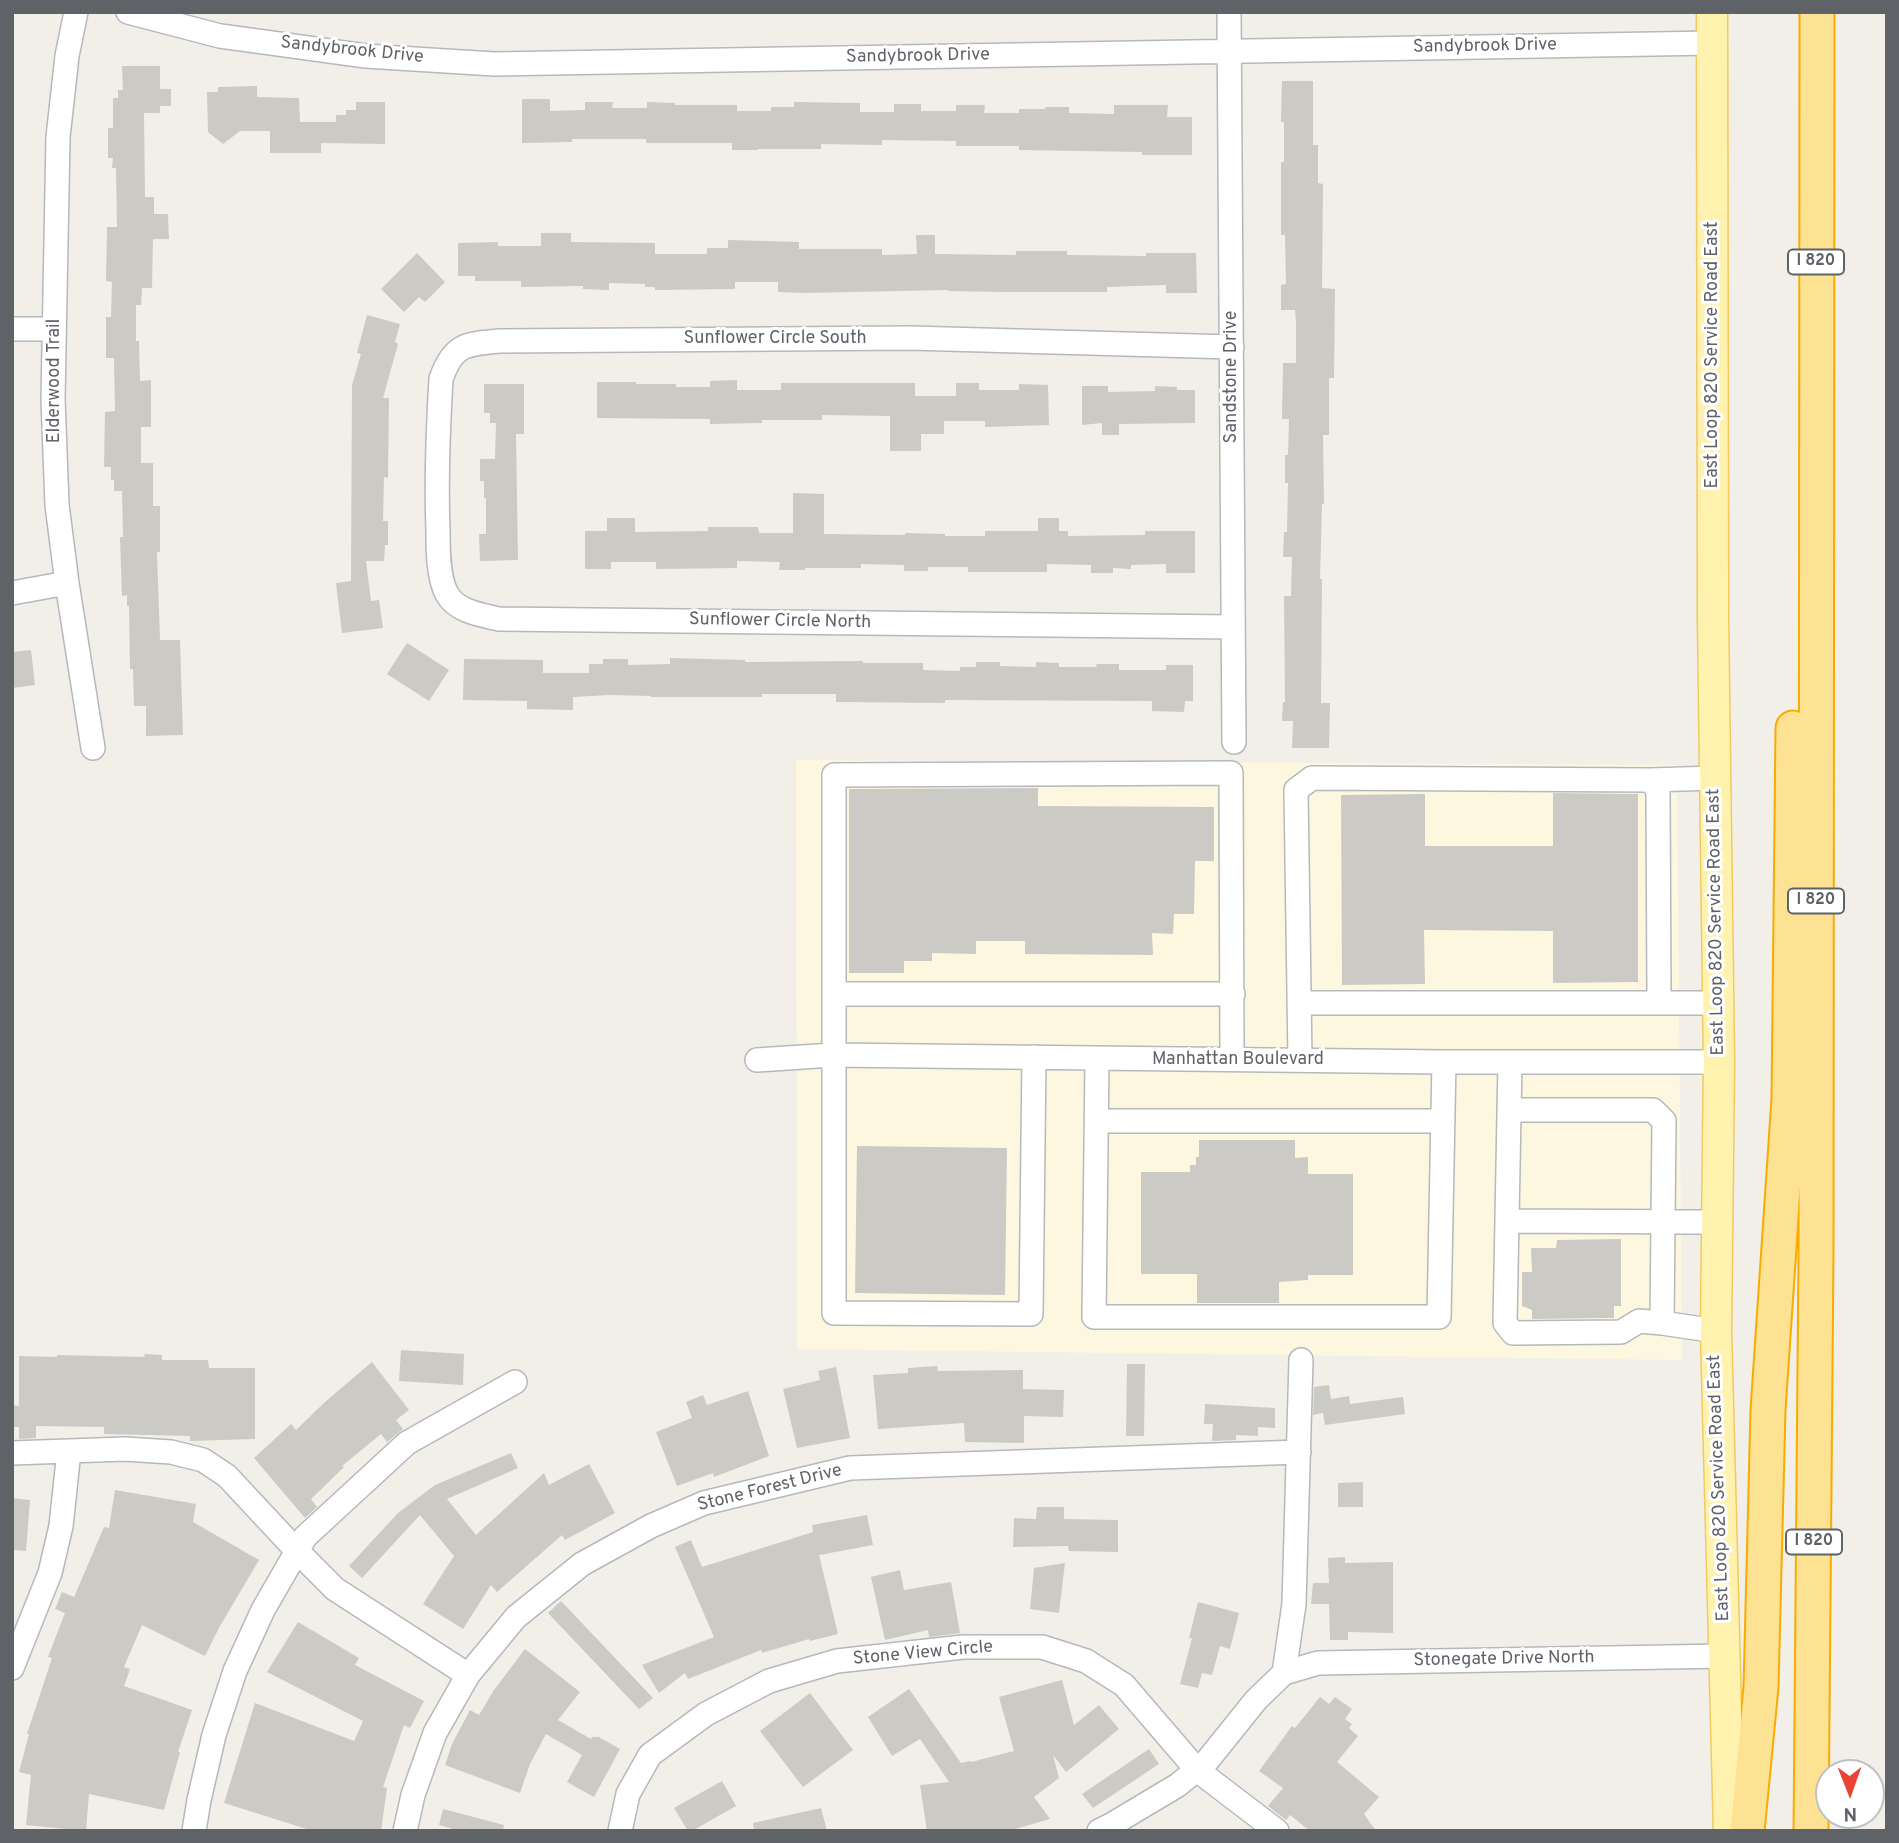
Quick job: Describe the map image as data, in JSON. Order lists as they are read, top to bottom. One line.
{"streets":{"highway":["I 820"],"main road":["East Loop 820 Service Road East"],"street":["Sandybrook Drive","Sunflower Circle South","Sandstone Drive","Elderwood Trail","Sunflower Circle North","Manhattan Boulevard","Stone Forest Drive","Stone View Circle","Stonegate Drive North"]},"crossings":[["Sandybrook Drive","East Loop 820 Service Road East"],["Sandybrook Drive","Sandstone Drive"],["Sunflower Circle South","Sandstone Drive"],["Sunflower Circle South","Sunflower Circle North"],["East Loop 820 Service Road East","Manhattan Boulevard"],["East Loop 820 Service Road East","Stonegate Drive North"],["Sandstone Drive","Sunflower Circle North"],["Stone View Circle","Stonegate Drive North"]],"north":"bottom"}
